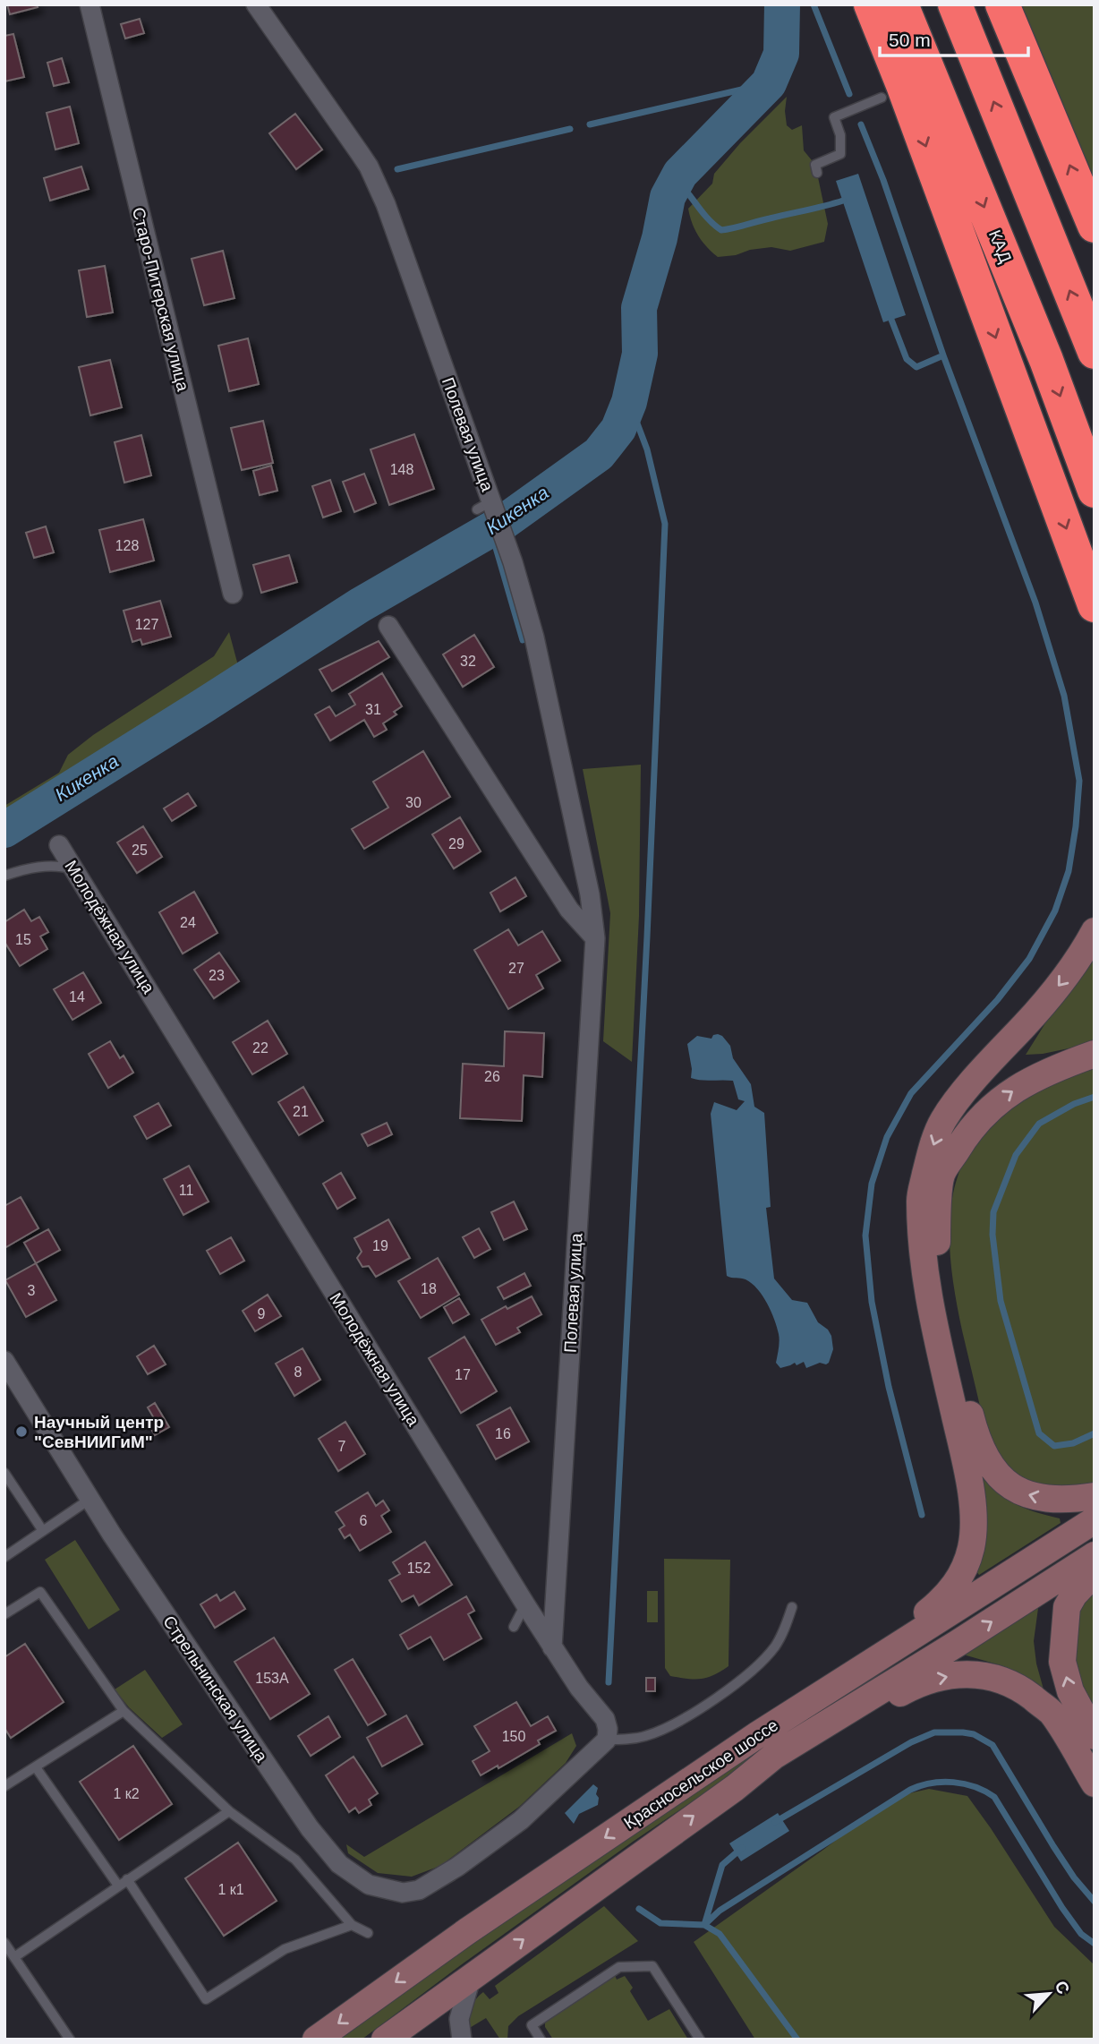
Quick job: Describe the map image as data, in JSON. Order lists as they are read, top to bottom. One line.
{"streets":{"highway":["КАД"],"main road":["Красносельское шоссе"],"street":["Старо-Питерская улица","Полевая улица","Молодёжная улица","Стрельнинская улица"]},"crossings":[["Полевая улица","Молодёжная улица"],["Молодёжная улица","Стрельнинская улица"]],"water":["Кикенка"],"places":["Научный центр \"СевНИИГиМ\""],"house_numbers":["148","128","127","32","31","30","29","25","24","15","27","23","14","22","26","21","11","19","18","3","9","8","17","16","7","6","152","153А","150","1 к2","1 к1"],"scale_bar":"50 m","north":"top right"}
